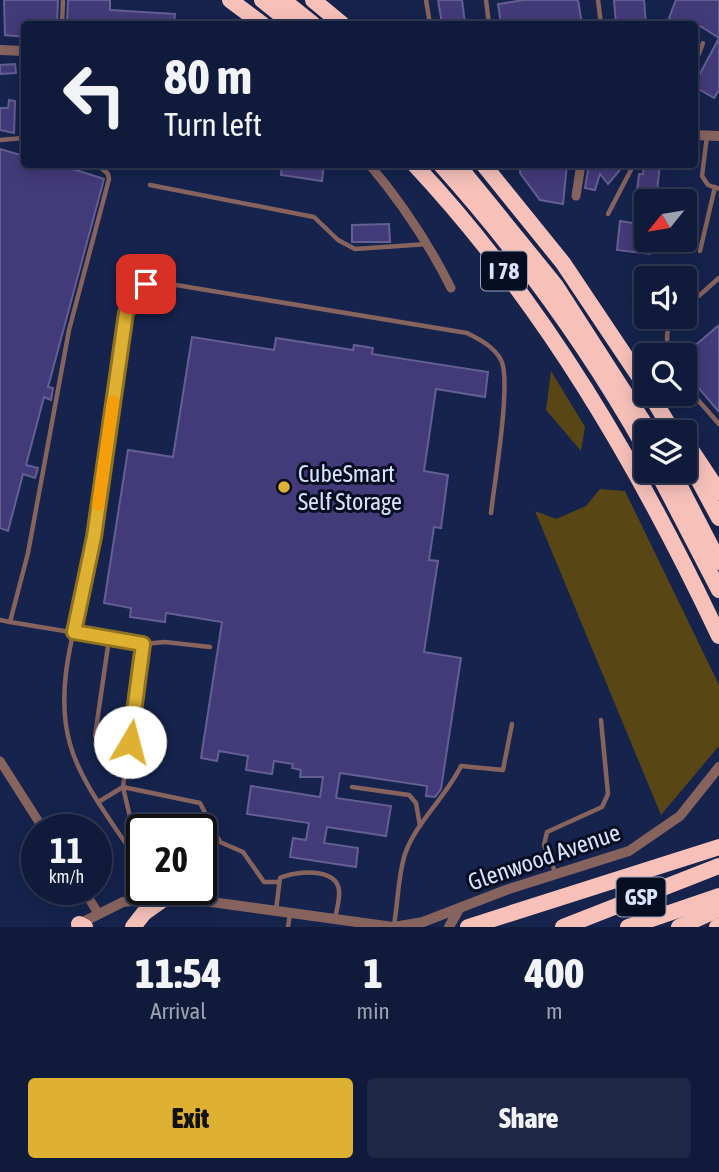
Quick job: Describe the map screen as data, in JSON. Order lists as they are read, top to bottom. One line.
{"streets":{"highway":["I 78","GSP"],"street":["Glenwood Avenue"]},"places":["CubeSmart Self Storage"],"north":"bottom left","page":{"turn":["80 m","Turn left"],"speed":"11 km/h","limit":"20","eta":["11:54","Arrival","1","min","400","m"],"buttons":["Exit","Share"]}}
